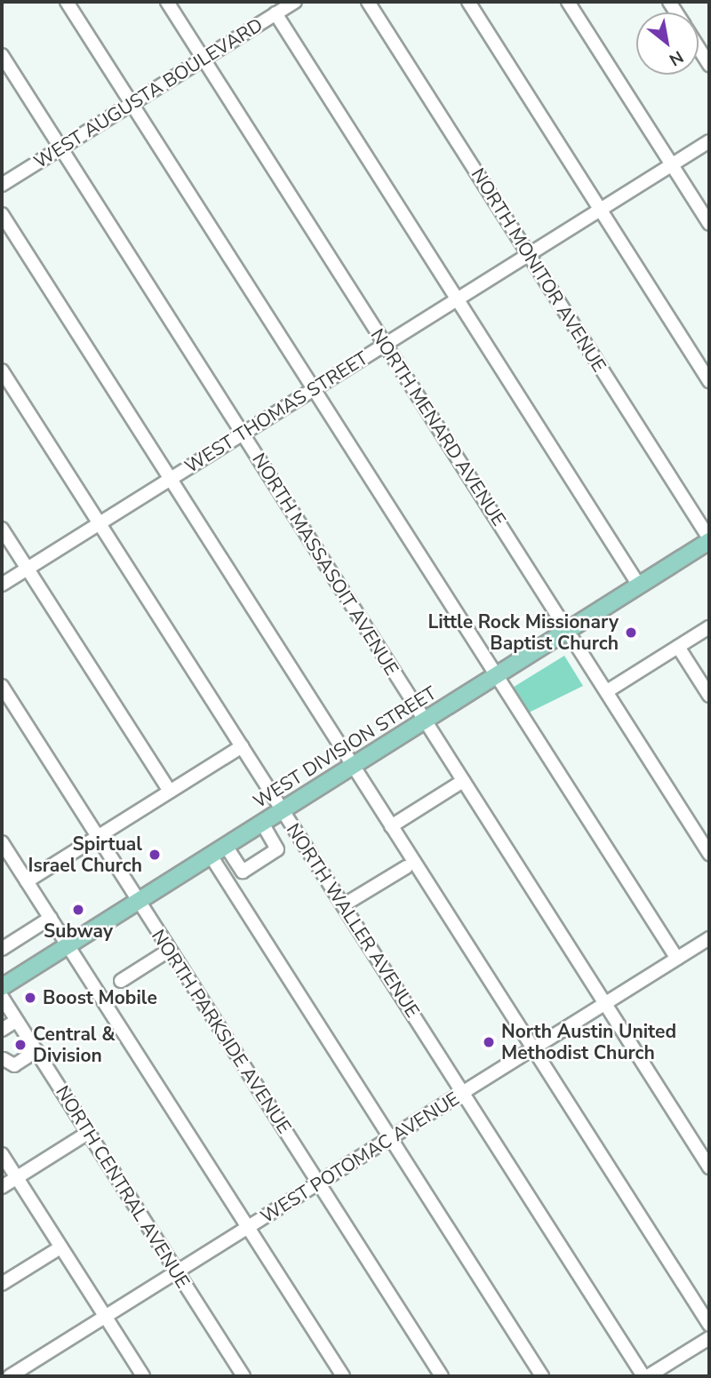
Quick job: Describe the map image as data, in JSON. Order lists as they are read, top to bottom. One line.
{"streets":{"main road":["WEST DIVISION STREET"],"street":["WEST AUGUSTA BOULEVARD","NORTH MONITOR AVENUE","WEST THOMAS STREET","NORTH MENARD AVENUE","NORTH MASSASOIT AVENUE","NORTH WALLER AVENUE","NORTH PARKSIDE AVENUE","WEST POTOMAC AVENUE","NORTH CENTRAL AVENUE"]},"crossings":[["WEST AUGUSTA BOULEVARD","NORTH MENARD AVENUE"],["WEST AUGUSTA BOULEVARD","NORTH MASSASOIT AVENUE"],["NORTH MONITOR AVENUE","WEST THOMAS STREET"],["NORTH MONITOR AVENUE","WEST DIVISION STREET"],["WEST THOMAS STREET","NORTH MENARD AVENUE"],["WEST THOMAS STREET","NORTH MASSASOIT AVENUE"],["WEST THOMAS STREET","NORTH WALLER AVENUE"],["NORTH MENARD AVENUE","WEST DIVISION STREET"],["NORTH MASSASOIT AVENUE","WEST DIVISION STREET"],["NORTH MASSASOIT AVENUE","WEST POTOMAC AVENUE"],["WEST DIVISION STREET","NORTH WALLER AVENUE"],["WEST DIVISION STREET","NORTH PARKSIDE AVENUE"],["NORTH WALLER AVENUE","WEST POTOMAC AVENUE"],["NORTH PARKSIDE AVENUE","WEST POTOMAC AVENUE"],["WEST POTOMAC AVENUE","NORTH CENTRAL AVENUE"]],"places":["Little Rock Missionary Baptist Church","Spirtual Israel Church","Subway","Boost Mobile","North Austin United Methodist Church","Central & Division"],"north":"bottom right"}
